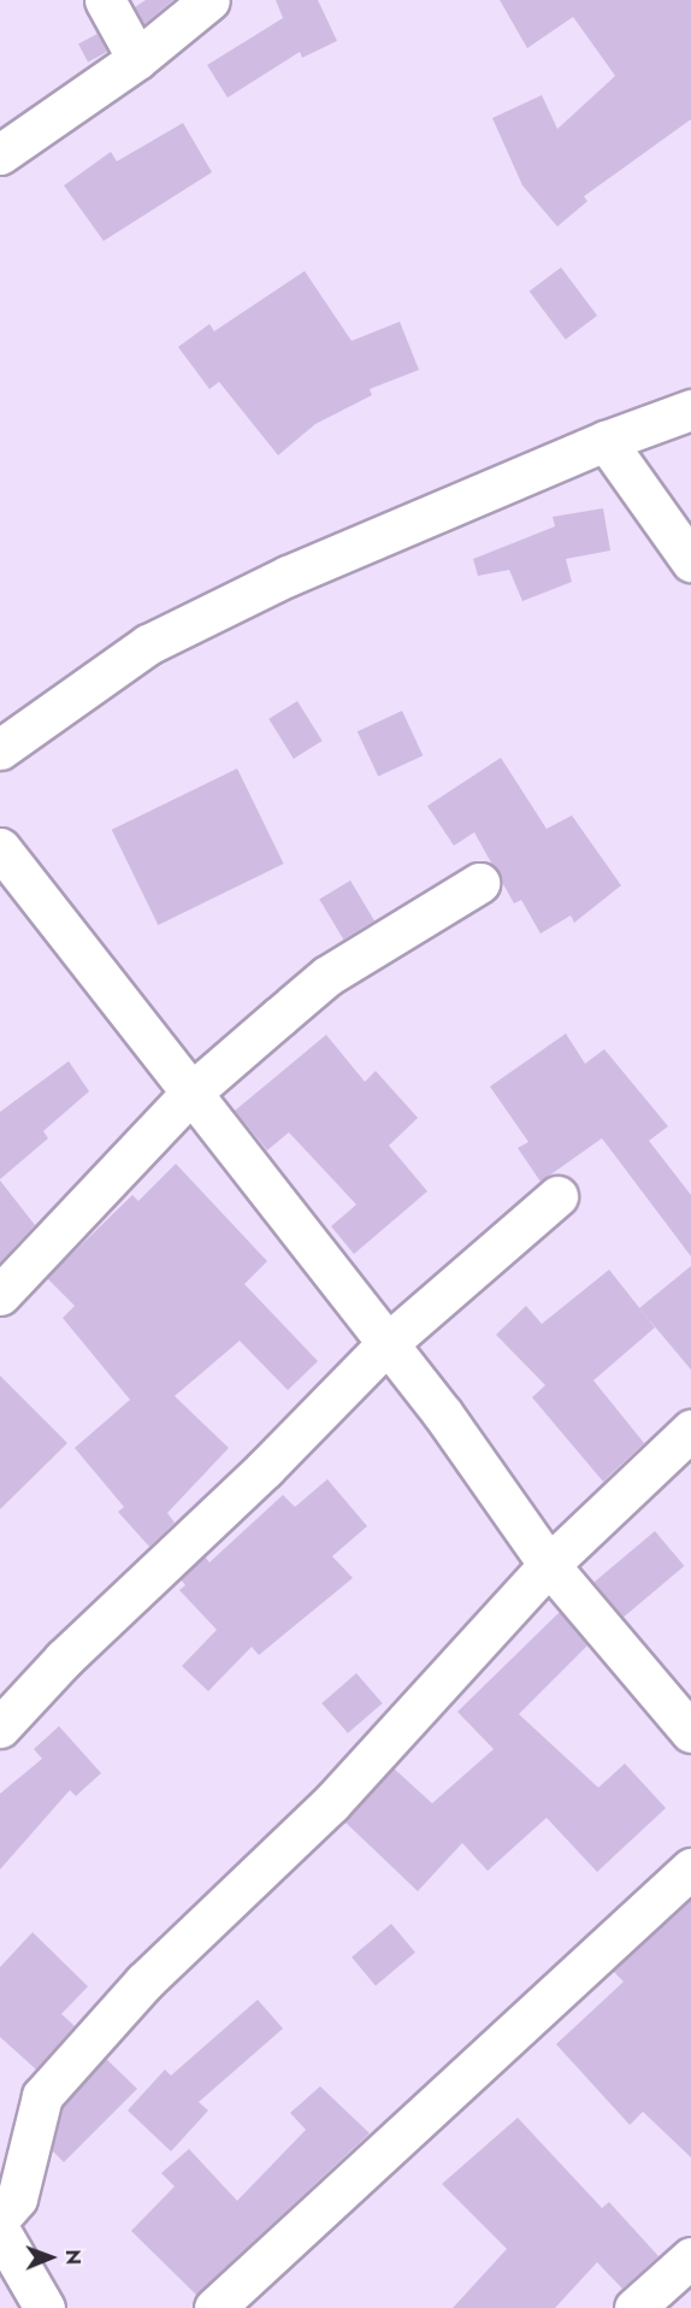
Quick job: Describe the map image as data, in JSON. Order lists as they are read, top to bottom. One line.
{"north":"right"}
